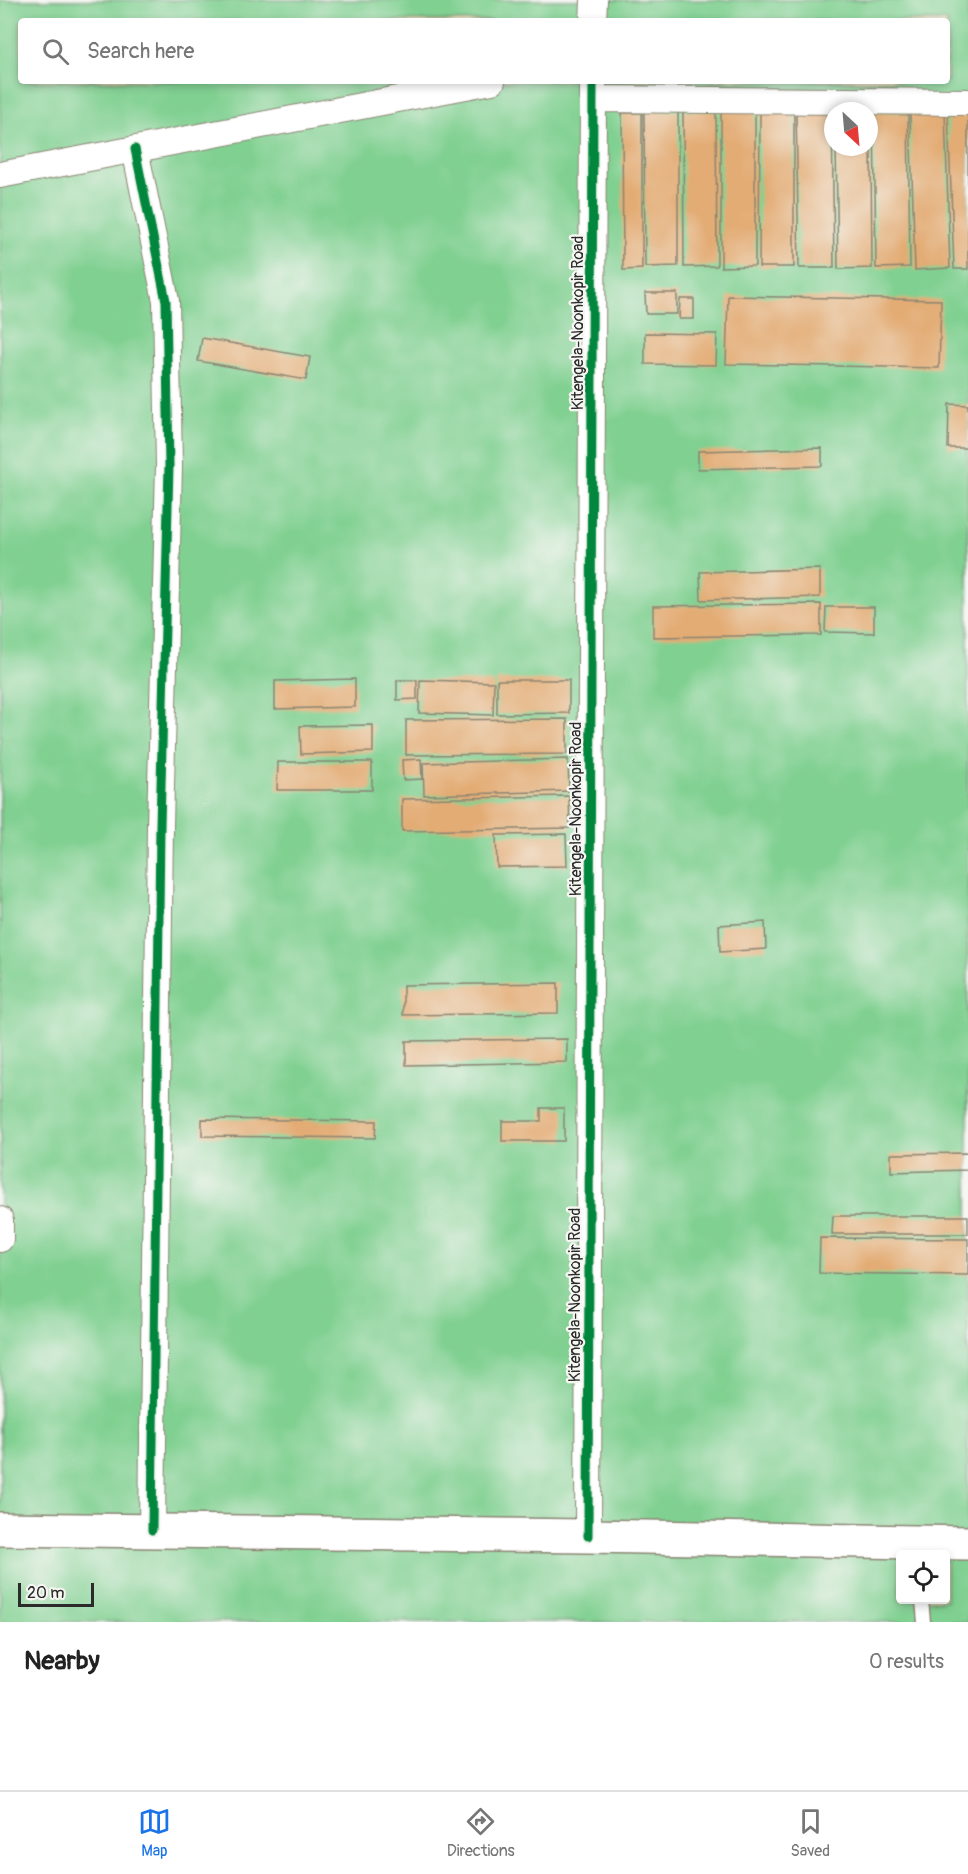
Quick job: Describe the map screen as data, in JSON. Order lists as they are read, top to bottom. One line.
{"streets":{"street":["Kitengela-Noonkopir Road"]},"scale_bar":"20 m","north":"bottom right","page":{"search":"Search here","scale":"20 m","heading":["Nearby","0 results"],"nav":["Map","Directions","Saved"]}}
